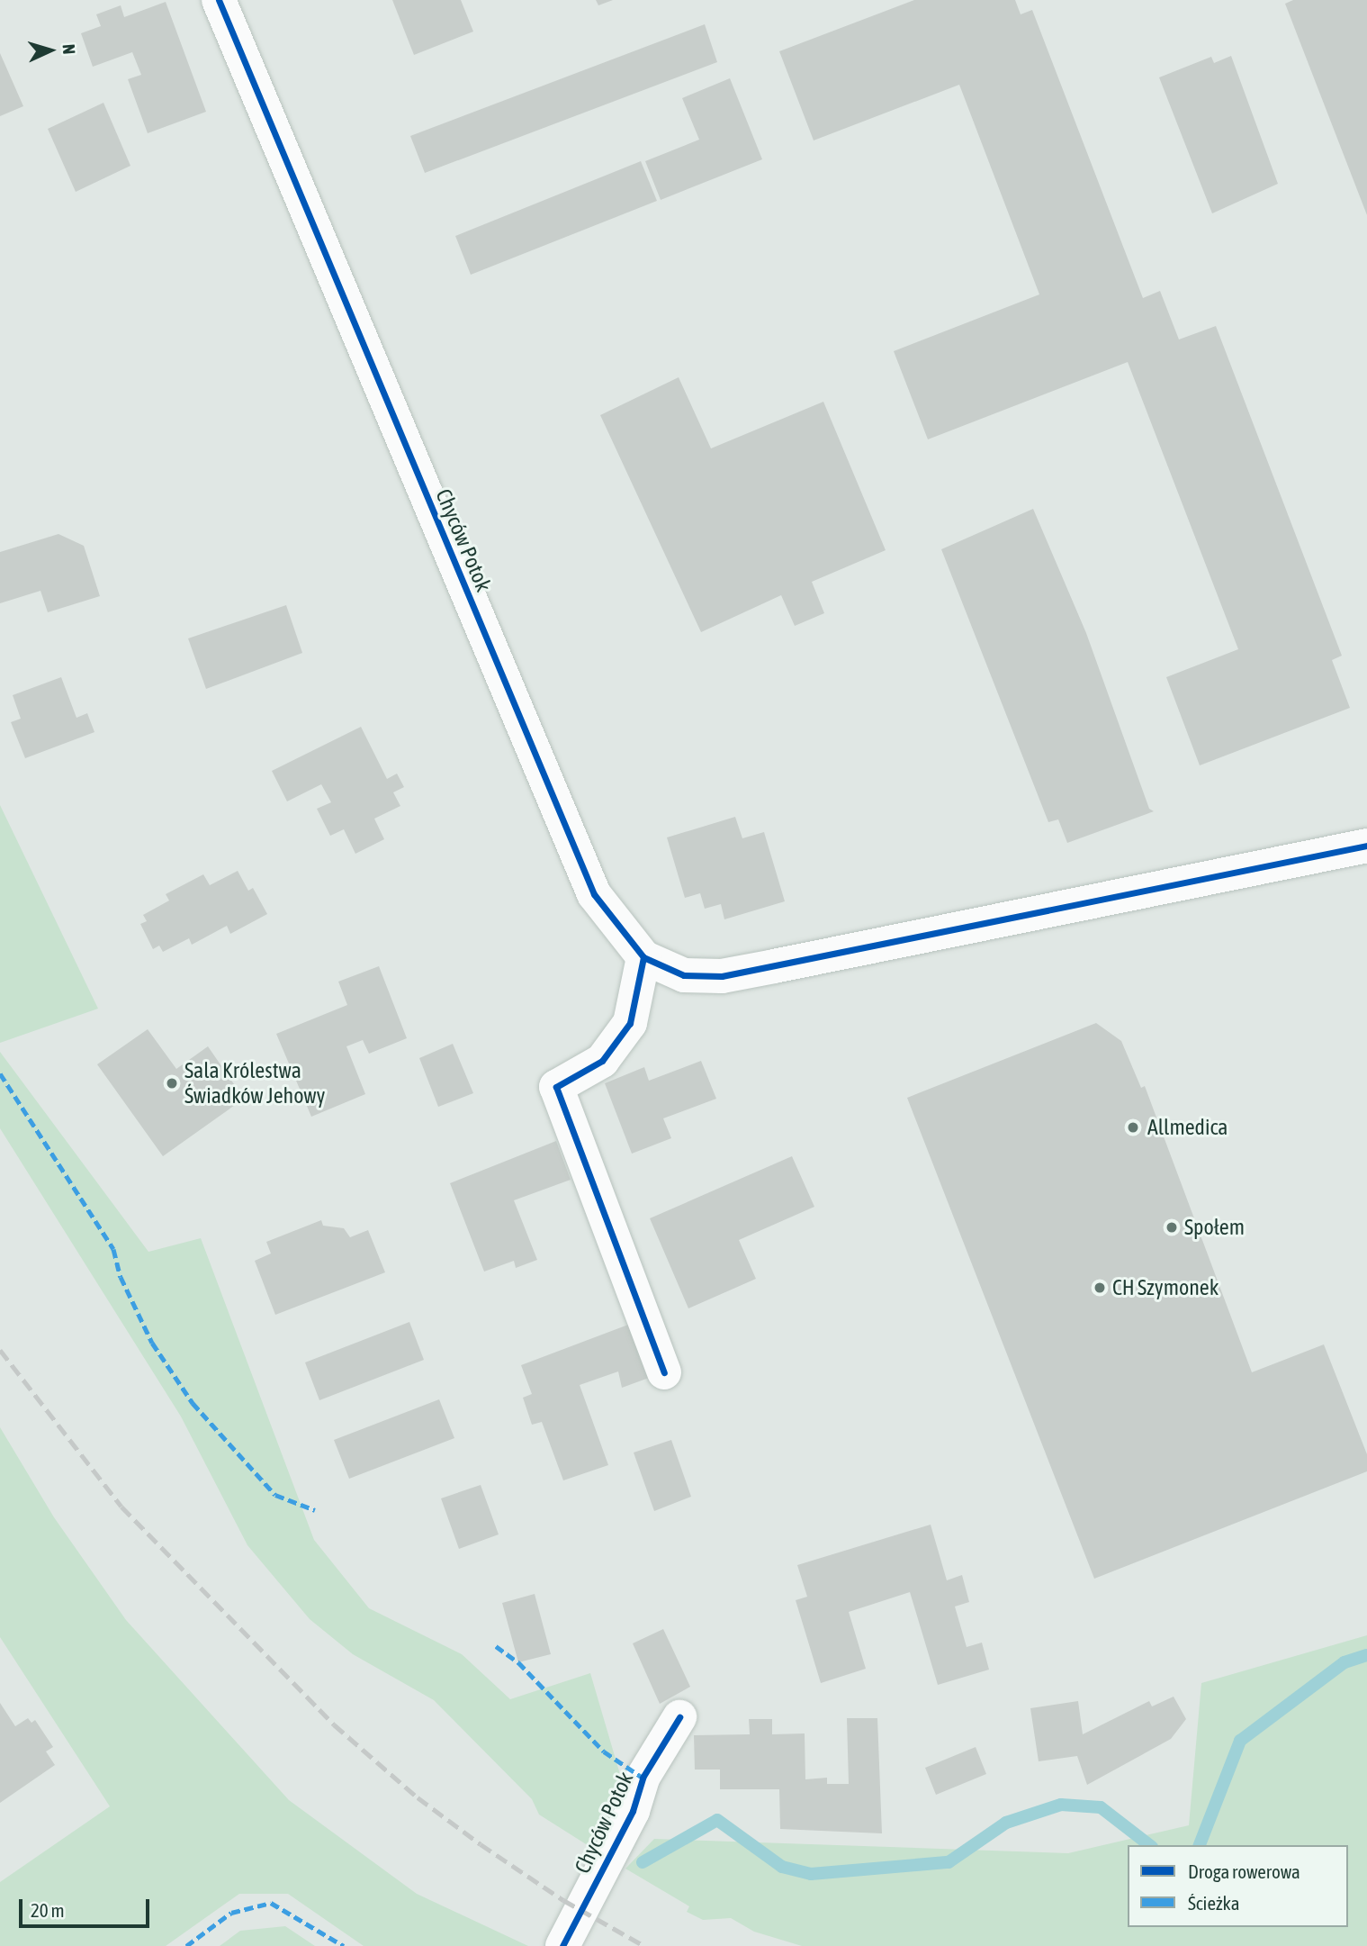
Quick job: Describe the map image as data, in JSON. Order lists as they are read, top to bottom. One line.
{"streets":{"street":["Chyców Potok"]},"places":["Sala Królestwa Świadków Jehowy","Allmedica","Społem","CH Szymonek"],"legend":["Droga rowerowa","Ścieżka"],"scale_bar":"20 m","north":"right"}
